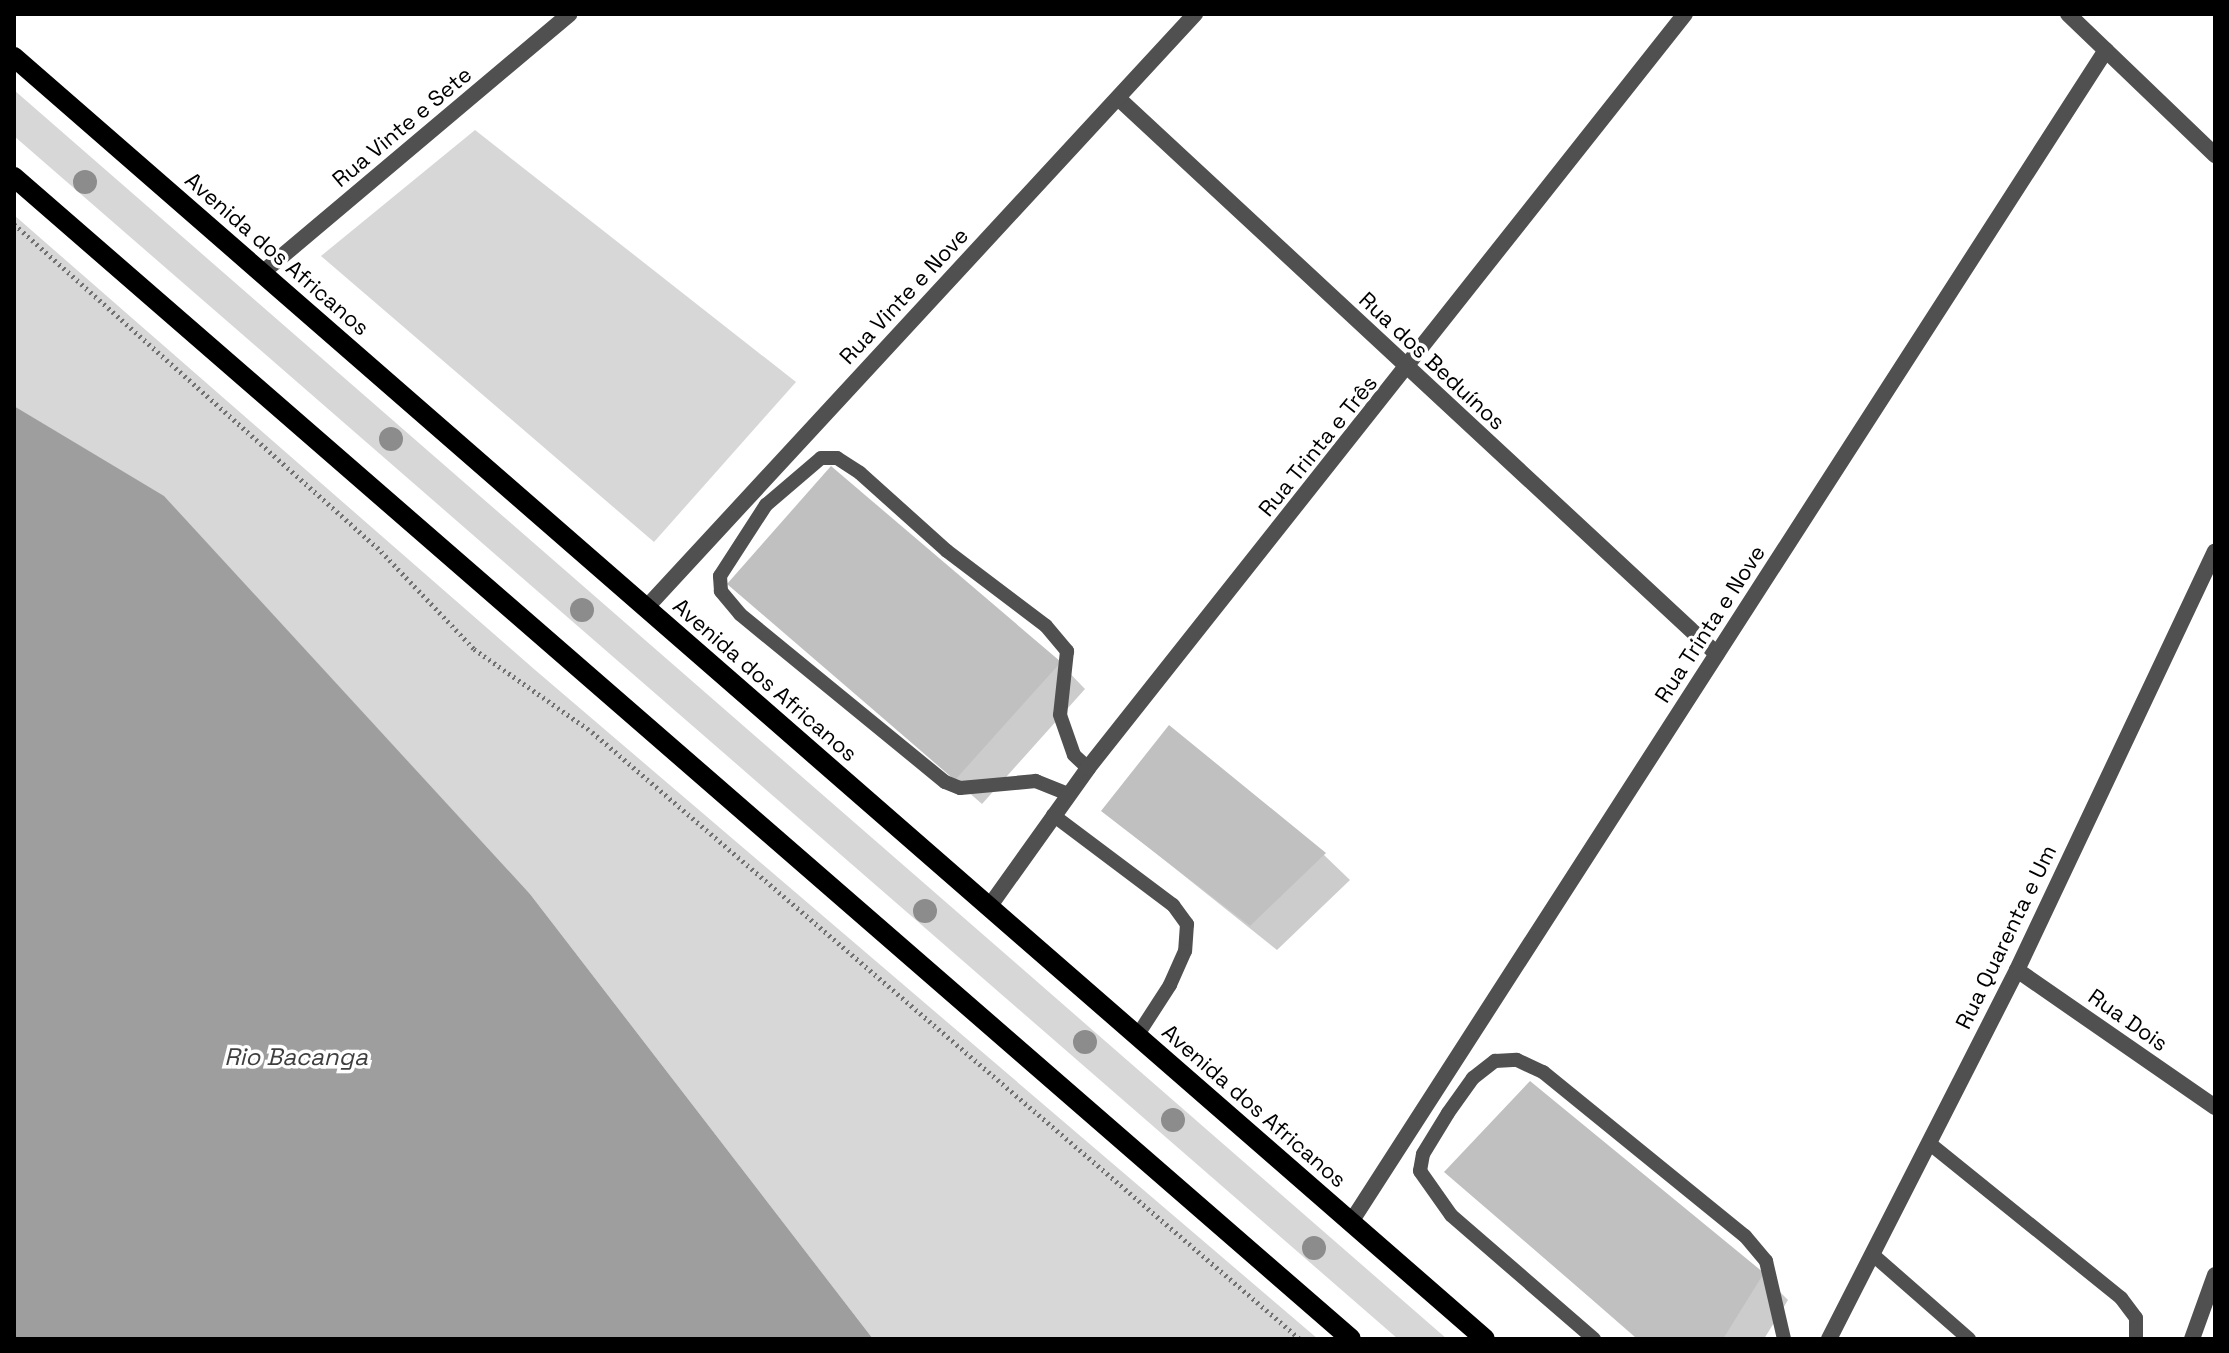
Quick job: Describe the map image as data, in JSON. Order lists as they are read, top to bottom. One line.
{"streets":{"main road":["Avenida dos Africanos"],"street":["Rua Vinte e Sete","Rua Vinte e Nove","Rua dos Beduínos","Rua Trinta e Três","Rua Trinta e Nove","Rua Quarenta e Um","Rua Dois"]},"crossings":[["Rua Vinte e Sete","Avenida dos Africanos"],["Avenida dos Africanos","Rua Vinte e Nove"],["Avenida dos Africanos","Rua Trinta e Três"],["Avenida dos Africanos","Rua Trinta e Nove"],["Rua Vinte e Nove","Rua dos Beduínos"],["Rua dos Beduínos","Rua Trinta e Três"],["Rua dos Beduínos","Rua Trinta e Nove"],["Rua Quarenta e Um","Rua Dois"]],"water":["Rio Bacanga"]}
